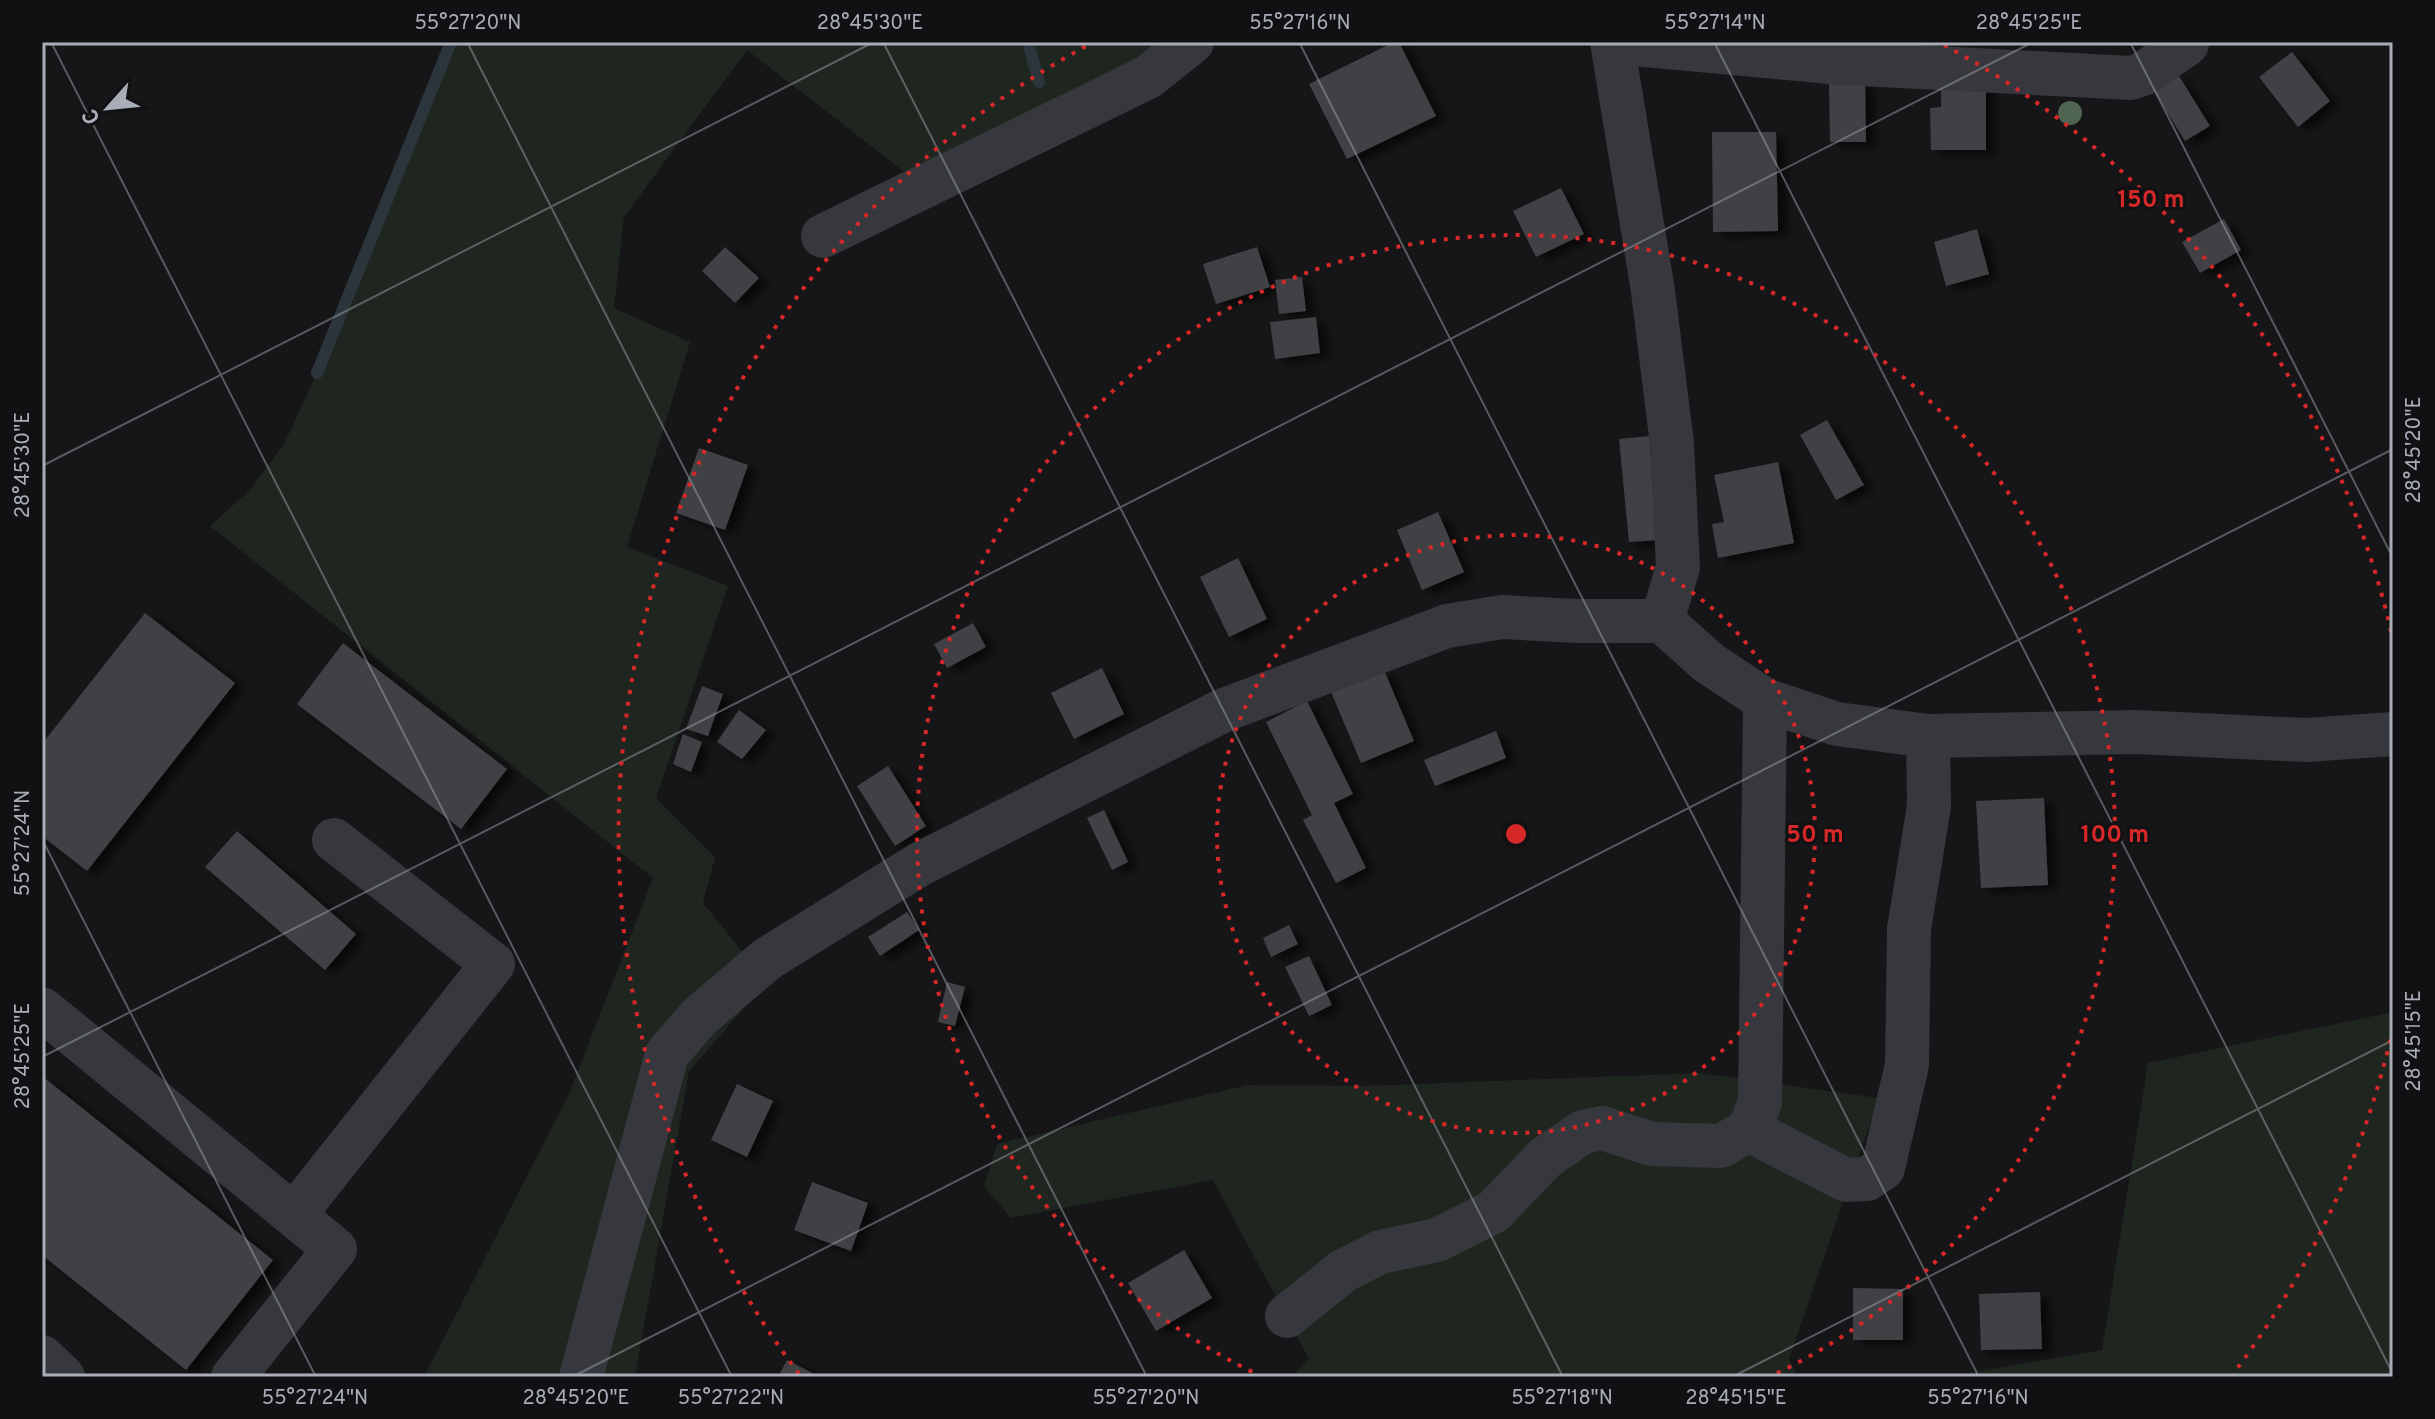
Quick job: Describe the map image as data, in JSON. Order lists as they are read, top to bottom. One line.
{"north":"bottom left","coordinates":["55°27'20\"N","28°45'30\"E","55°27'16\"N","55°27'14\"N","28°45'25\"E","28°45'20\"E","55°27'24\"N","28°45'15\"E","55°27'22\"N","55°27'18\"N"],"rings":["150 m","50 m","100 m"]}
